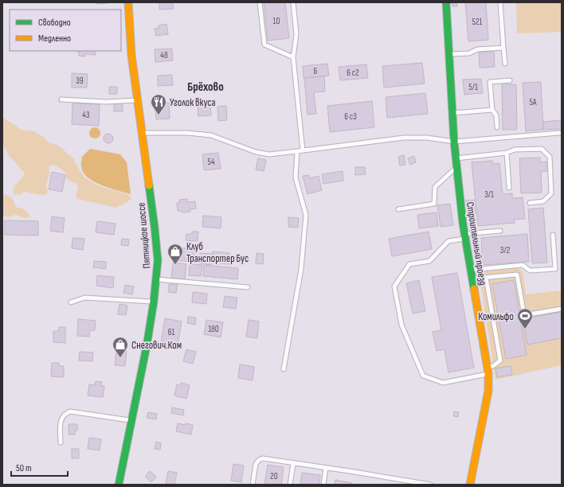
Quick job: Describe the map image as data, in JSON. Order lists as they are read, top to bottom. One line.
{"streets":{"main road":["Пятницкое шоссе","Строительный проезд"]},"districts":["Брёхово"],"places":{"restaurant":["Уголок вкуса"],"shop":["Клуб Транспортер Бус","Снегович.Ком"],"sports":["Комильфо"]},"house_numbers":["10","521","48","6","6 с2","39","5/1","5А","43","6 с3","54","3/1","3/2","180","61","20"],"legend":["Свободно","Медленно"],"scale_bar":"50 m"}
